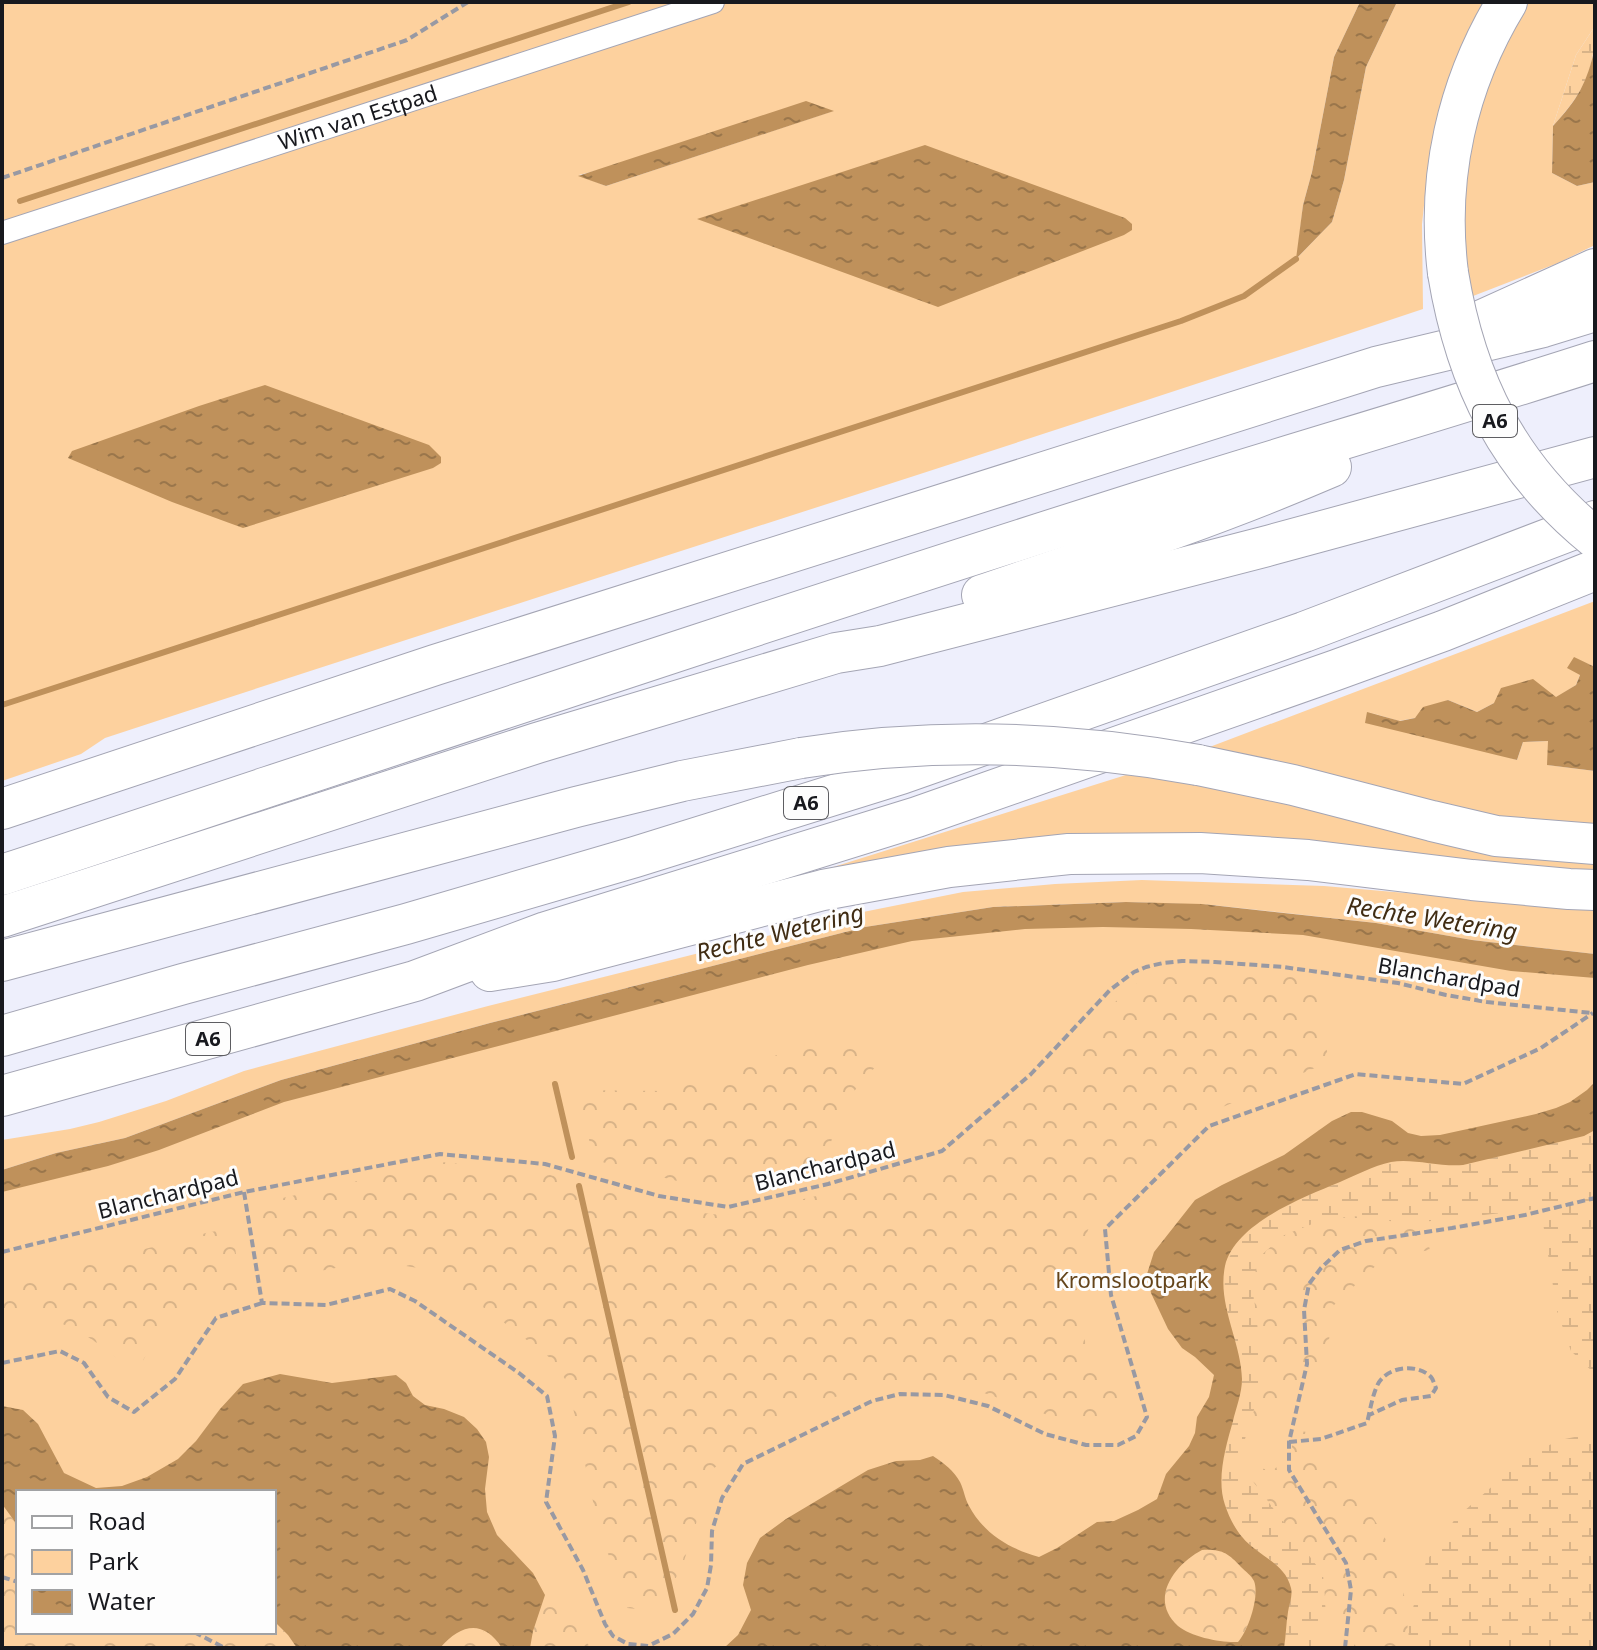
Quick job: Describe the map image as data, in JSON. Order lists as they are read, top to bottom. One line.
{"streets":{"highway":["A6"],"street":["Wim van Estpad"],"path":["Blanchardpad"]},"water":["Rechte Wetering"],"parks":["Kromslootpark"],"legend":["Road","Park","Water"]}
